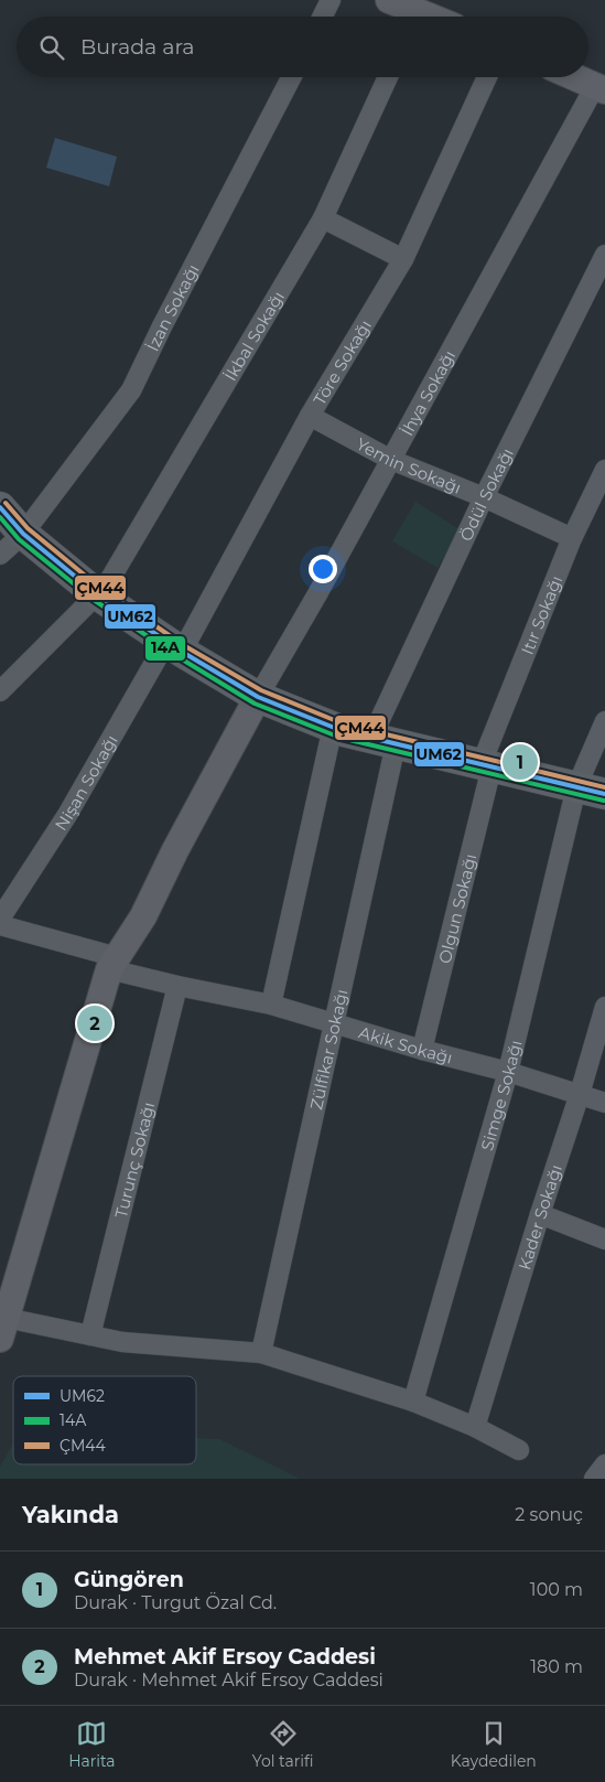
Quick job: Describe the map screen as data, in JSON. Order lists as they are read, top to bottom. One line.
{"streets":{"street":["İzan Sokağı","İkbal Sokağı","Töre Sokağı","İhya Sokağı","Yemin Sokağı","Ödül Sokağı","Itır Sokağı","Nişan Sokağı","Olgun Sokağı","Akik Sokağı","Zülfikar Sokağı","Simge Sokağı","Turunç Sokağı","Kader Sokağı"]},"crossings":[["Töre Sokağı","Yemin Sokağı"],["Töre Sokağı","Nişan Sokağı"],["İhya Sokağı","Yemin Sokağı"],["Yemin Sokağı","Ödül Sokağı"],["Yemin Sokağı","Itır Sokağı"],["Ödül Sokağı","Zülfikar Sokağı"],["Itır Sokağı","Olgun Sokağı"],["Olgun Sokağı","Akik Sokağı"],["Akik Sokağı","Zülfikar Sokağı"],["Akik Sokağı","Simge Sokağı"],["Akik Sokağı","Turunç Sokağı"],["Akik Sokağı","Kader Sokağı"]],"lines":["transit line ÇM44","transit line UM62","transit line 14A"],"legend":["UM62","14A","ÇM44"],"page":{"search":"Burada ara","pins":["1","2"],"heading":["Yakında","2 sonuç"],"list":[{"mark":"1","name":"Güngören","note":"Durak · Turgut Özal Cd.","value":"100 m"},{"mark":"2","name":"Mehmet Akif Ersoy Caddesi","note":"Durak · Mehmet Akif Ersoy Caddesi","value":"180 m"}],"nav":["Harita","Yol tarifi","Kaydedilen"]}}
